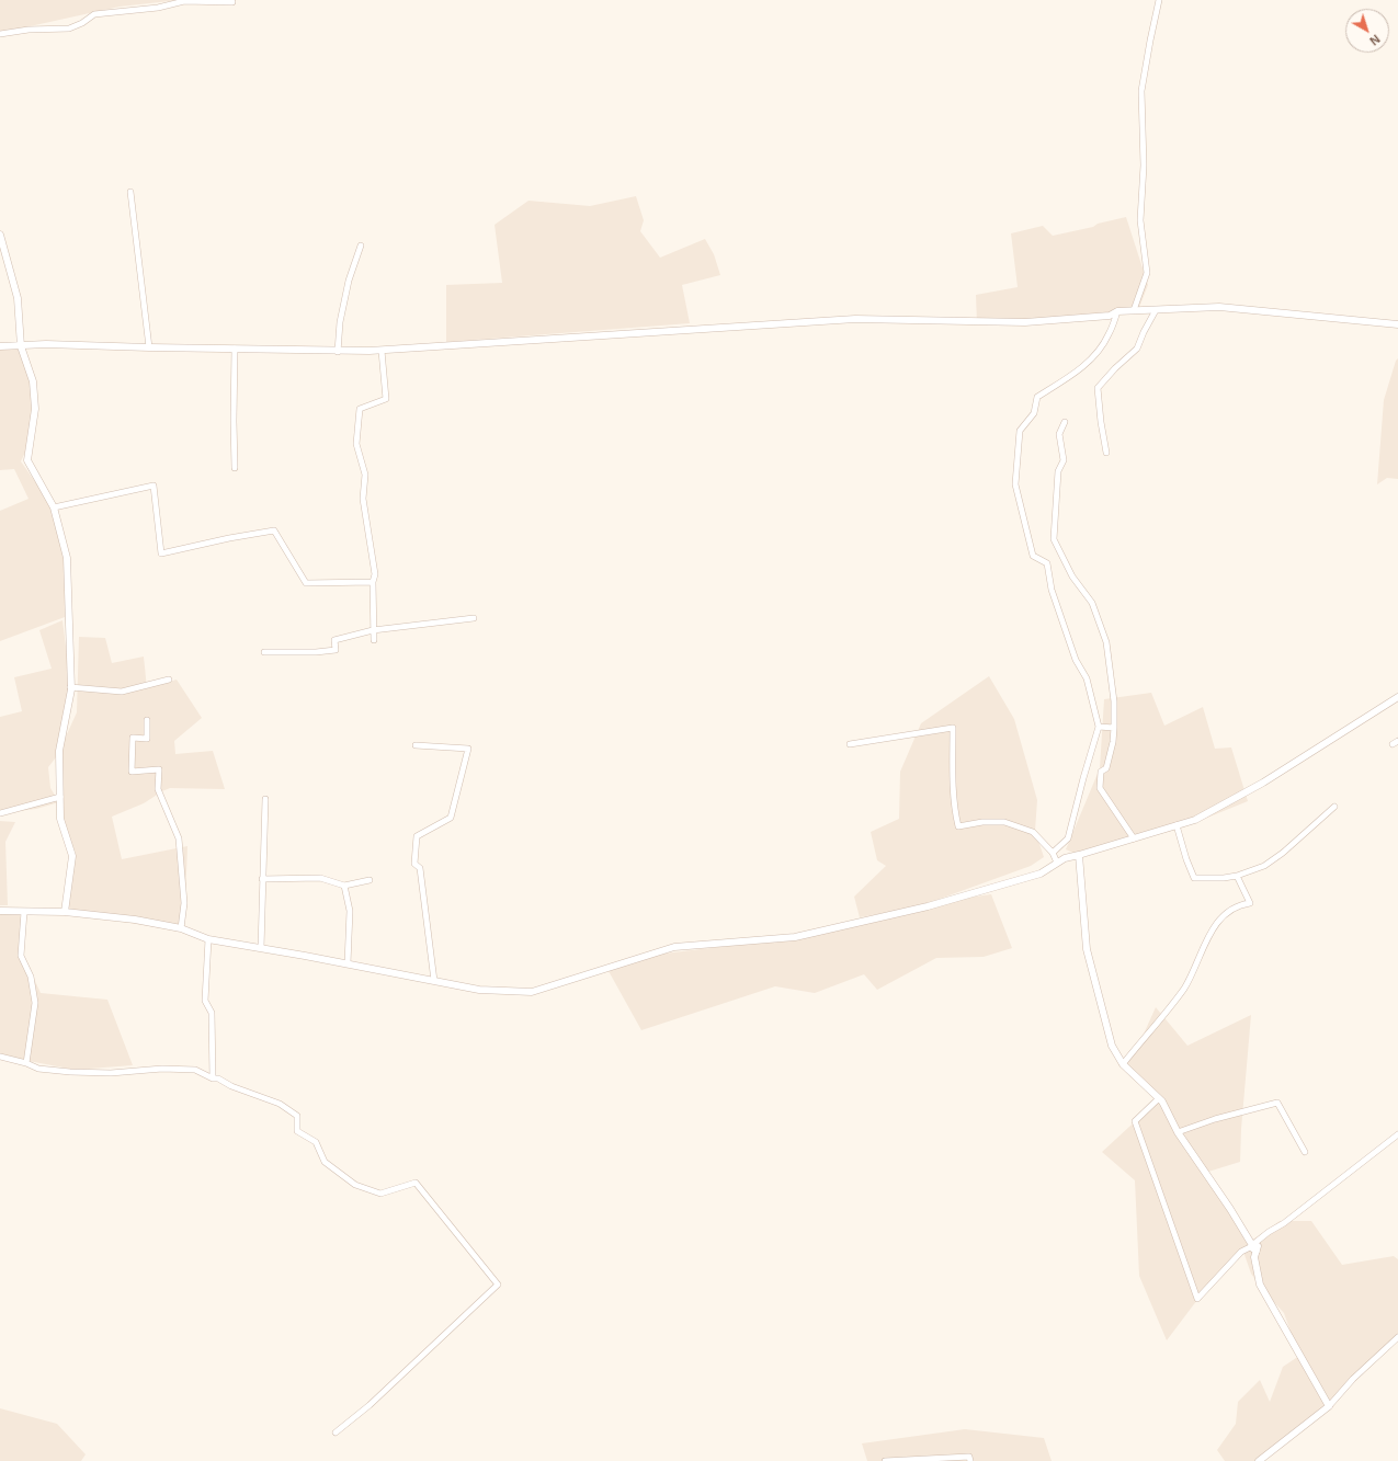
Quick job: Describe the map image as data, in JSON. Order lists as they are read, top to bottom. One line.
{"north":"bottom right"}
